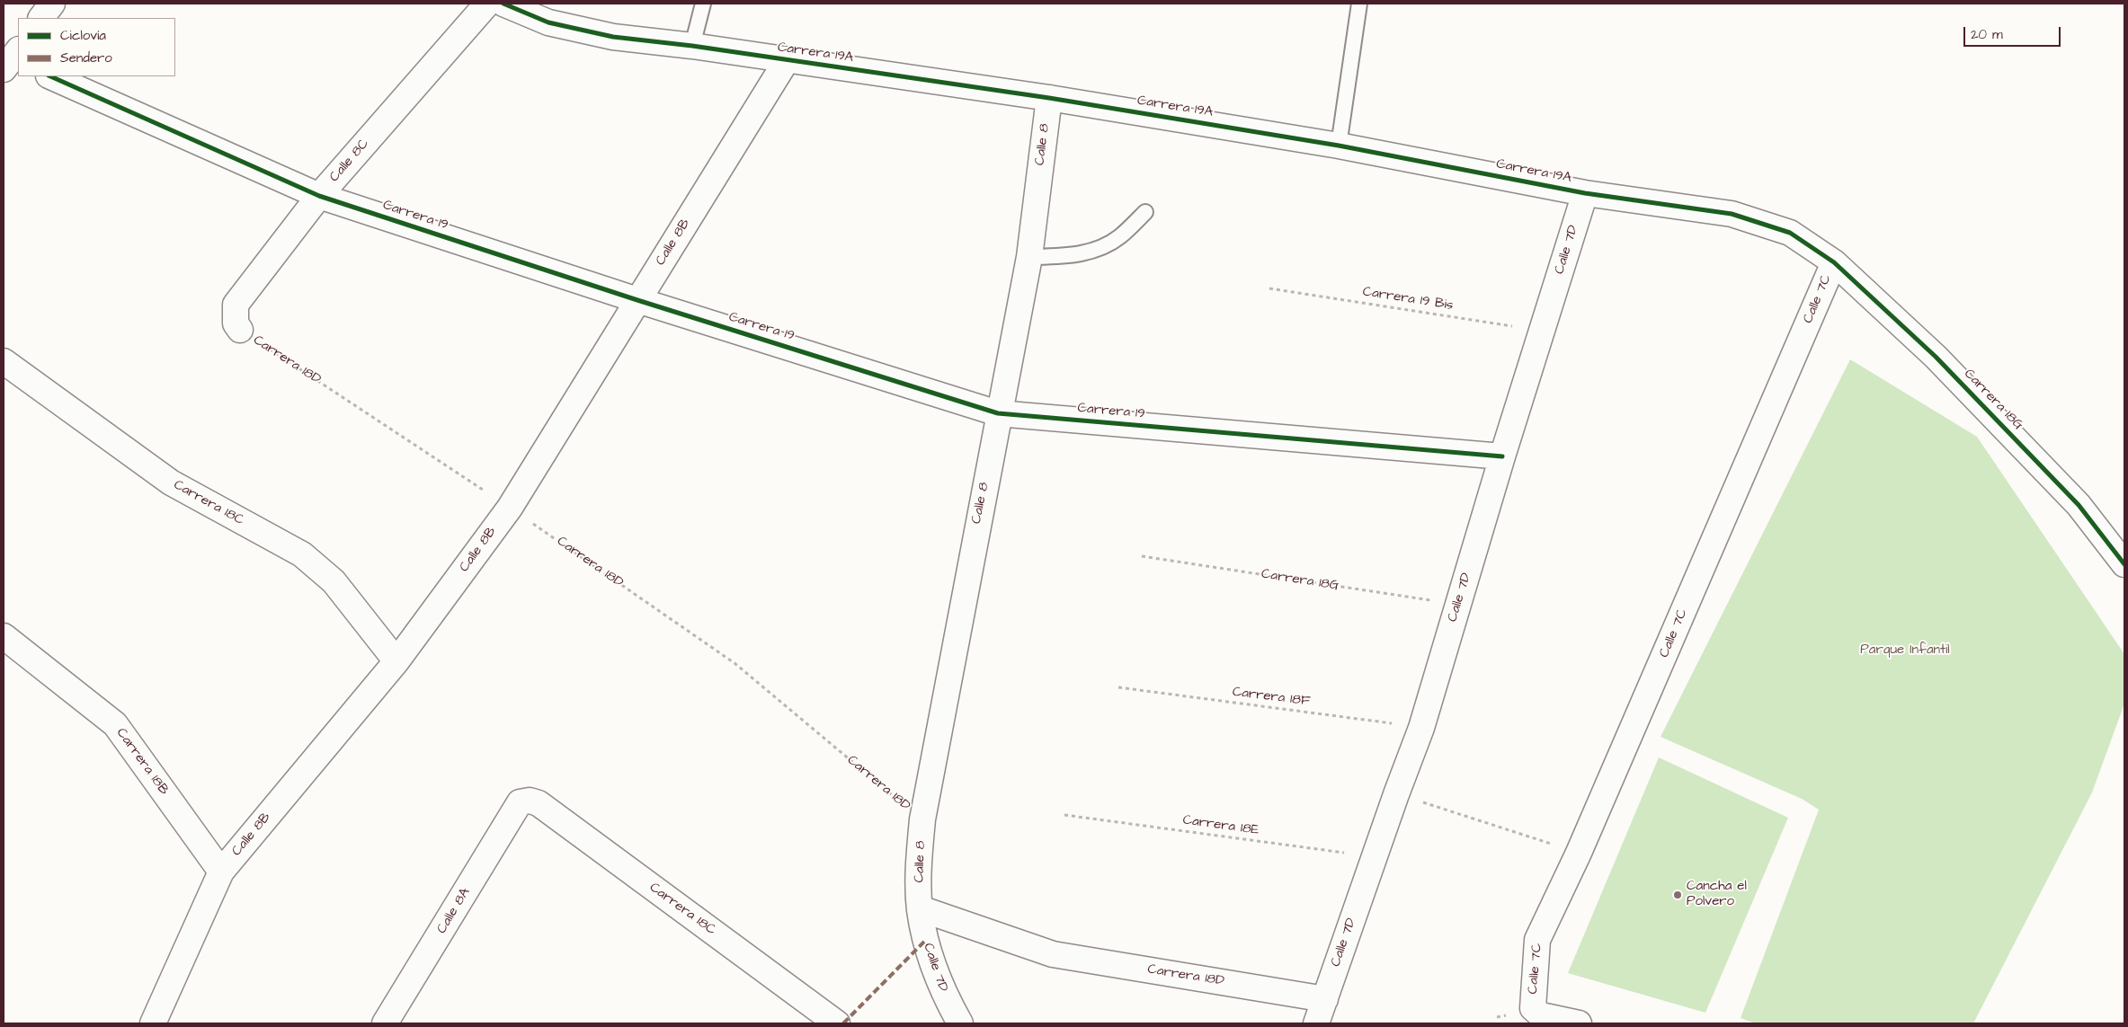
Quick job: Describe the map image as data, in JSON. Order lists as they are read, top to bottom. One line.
{"streets":{"street":["Carrera 19A","Calle 8","Calle 8C","Carrera 19","Calle 8B","Calle 7D","Calle 7C","Carrera 18D","Carrera 18G","Carrera 18C","Carrera 18B","Calle 8A"],"path":["Carrera 19 Bis","Carrera 18F","Carrera 18E"]},"crossings":[["Carrera 19A","Calle 8"],["Carrera 19A","Calle 8B"],["Carrera 19A","Calle 7D"],["Carrera 19A","Calle 7C"],["Carrera 19A","Carrera 18G"],["Calle 8","Carrera 19"],["Calle 8","Calle 7D"],["Calle 8","Carrera 18D"],["Calle 8C","Carrera 19"],["Calle 8C","Carrera 18D"],["Carrera 19","Calle 8B"],["Carrera 19","Calle 7D"],["Calle 8B","Carrera 18D"],["Calle 8B","Carrera 18C"],["Calle 8B","Carrera 18B"],["Calle 7D","Carrera 19 Bis"],["Calle 7D","Carrera 18D"],["Calle 7D","Carrera 18G"],["Calle 7D","Carrera 18F"],["Calle 7D","Carrera 18E"],["Calle 7C","Carrera 18G"],["Carrera 18C","Calle 8A"]],"parks":["Parque Infantil"],"places":["Cancha el Polvero"],"legend":["Ciclovía","Sendero"],"scale_bar":"20 m"}
